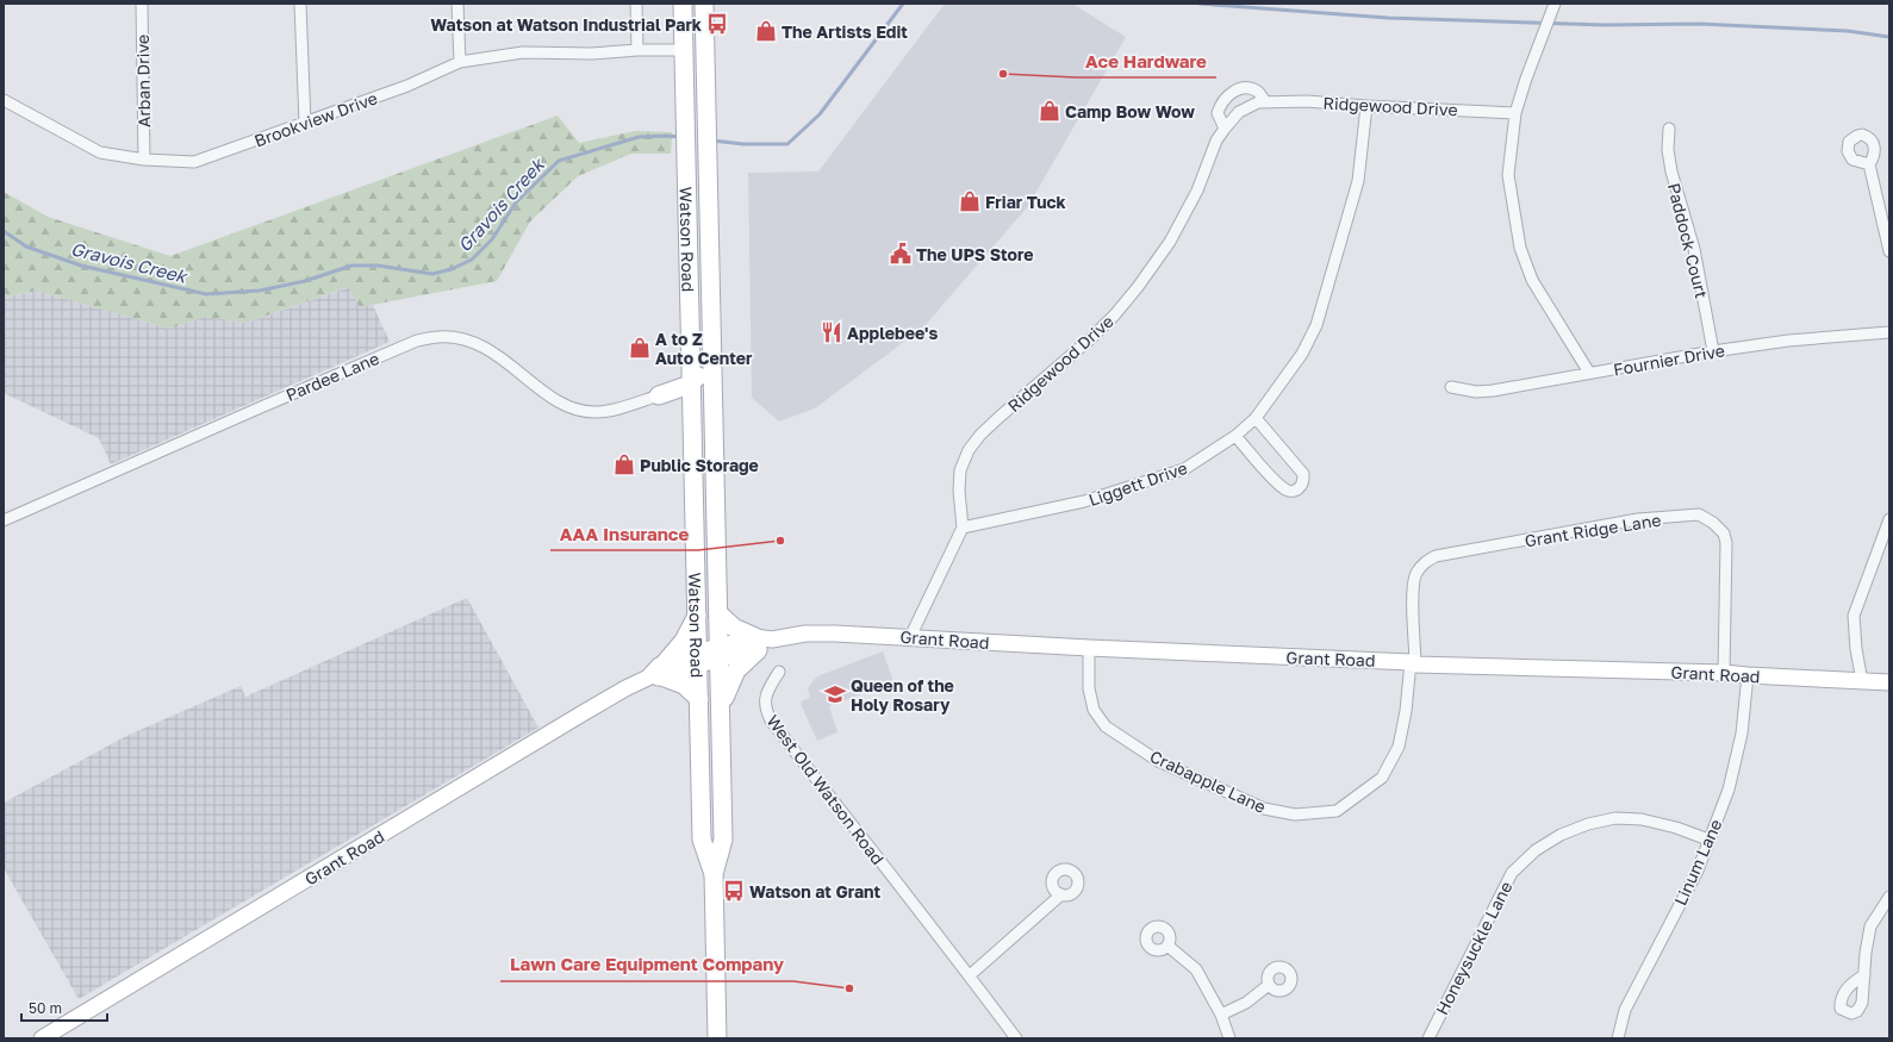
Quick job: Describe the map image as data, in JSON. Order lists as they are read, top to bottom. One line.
{"streets":{"main road":["Watson Road"],"street":["Arban Drive","Ridgewood Drive","Brookview Drive","Paddock Court","Fournier Drive","Pardee Lane","Liggett Drive","Grant Ridge Lane","Grant Road","Crabapple Lane","West Old Watson Road","Linum Lane","Honeysuckle Lane"]},"crossings":[["Arban Drive","Brookview Drive"],["Ridgewood Drive","Liggett Drive"],["Brookview Drive","Watson Road"],["Watson Road","Grant Road"],["Paddock Court","Fournier Drive"],["Grant Ridge Lane","Grant Road"],["Grant Ridge Lane","Crabapple Lane"],["Grant Road","Crabapple Lane"],["Grant Road","Linum Lane"],["Linum Lane","Honeysuckle Lane"]],"water":["Gravois Creek"],"places":{"bus stop":["Watson at Watson Industrial Park","Watson at Grant"],"shop":["The Artists Edit","Camp Bow Wow","Friar Tuck","A to Z Auto Center","Public Storage"],"other":["Ace Hardware","AAA Insurance","Lawn Care Equipment Company"],"public building":["The UPS Store"],"restaurant":["Applebee's"],"school or university":["Queen of the Holy Rosary"]},"scale_bar":"50 m"}
